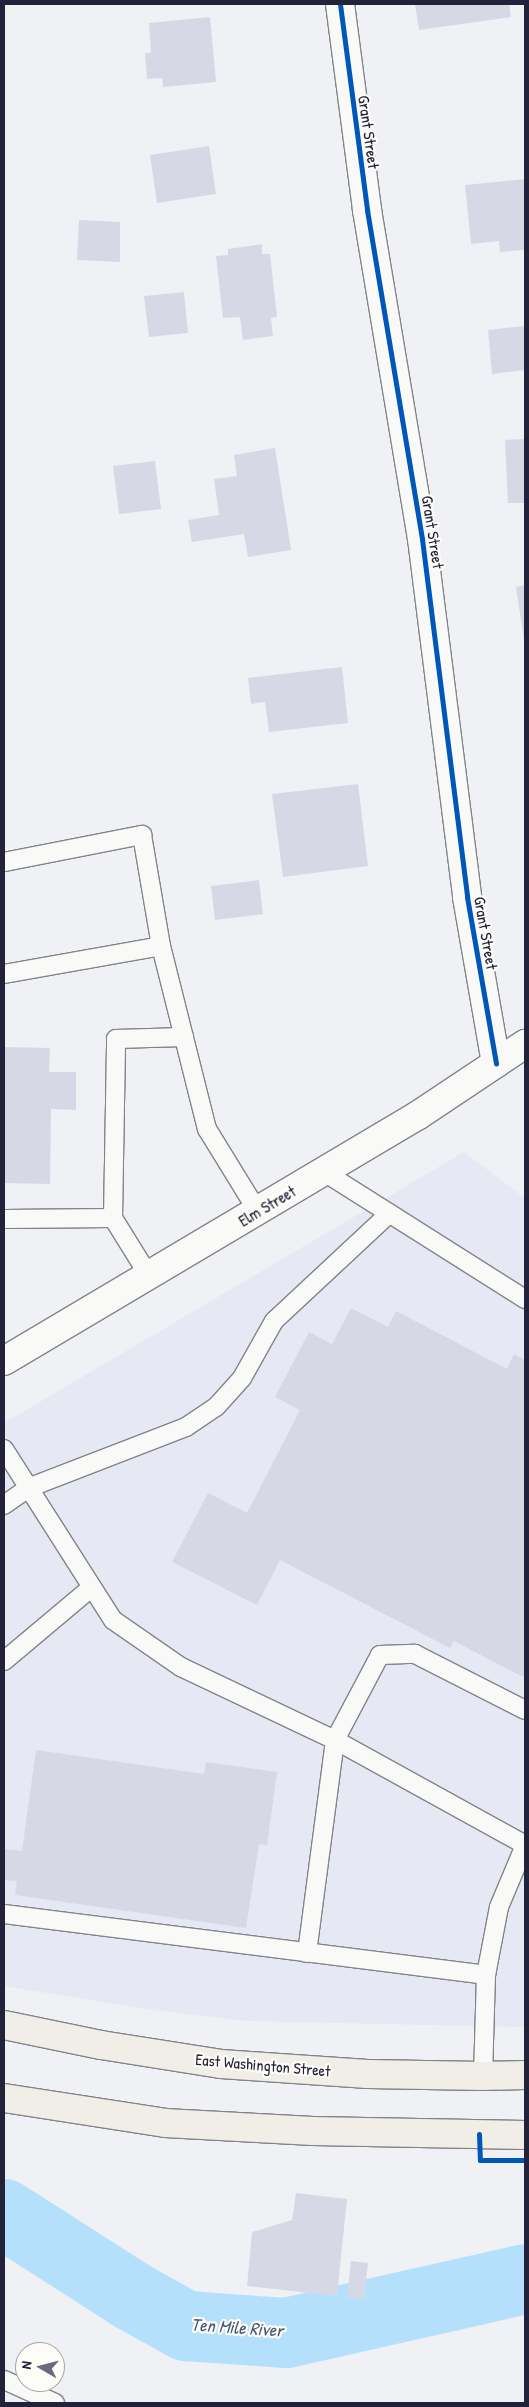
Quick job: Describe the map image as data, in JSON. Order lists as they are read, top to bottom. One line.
{"streets":{"main road":["East Washington Street"],"street":["Grant Street","Elm Street"]},"crossings":[["Grant Street","Elm Street"]],"water":["Ten Mile River"],"north":"left"}
